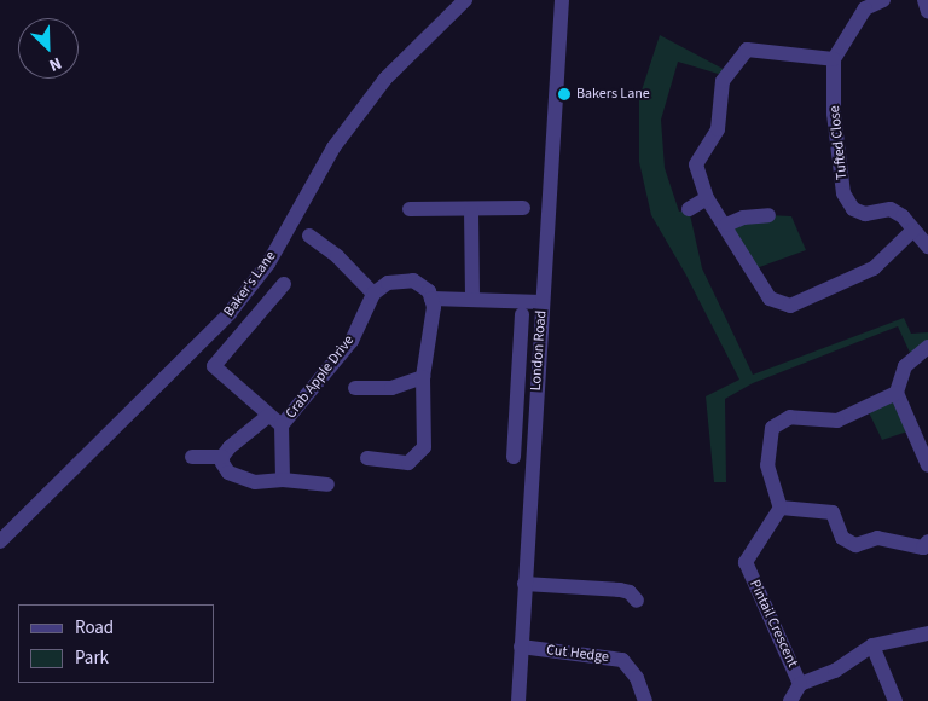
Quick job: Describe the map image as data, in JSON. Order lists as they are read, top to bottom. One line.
{"streets":{"street":["Tufted Close","Baker's Lane","London Road","Crab Apple Drive","Pintail Crescent","Cut Hedge"]},"crossings":[["London Road","Cut Hedge"]],"places":["Bakers Lane"],"legend":["Road","Park"],"north":"bottom right"}
